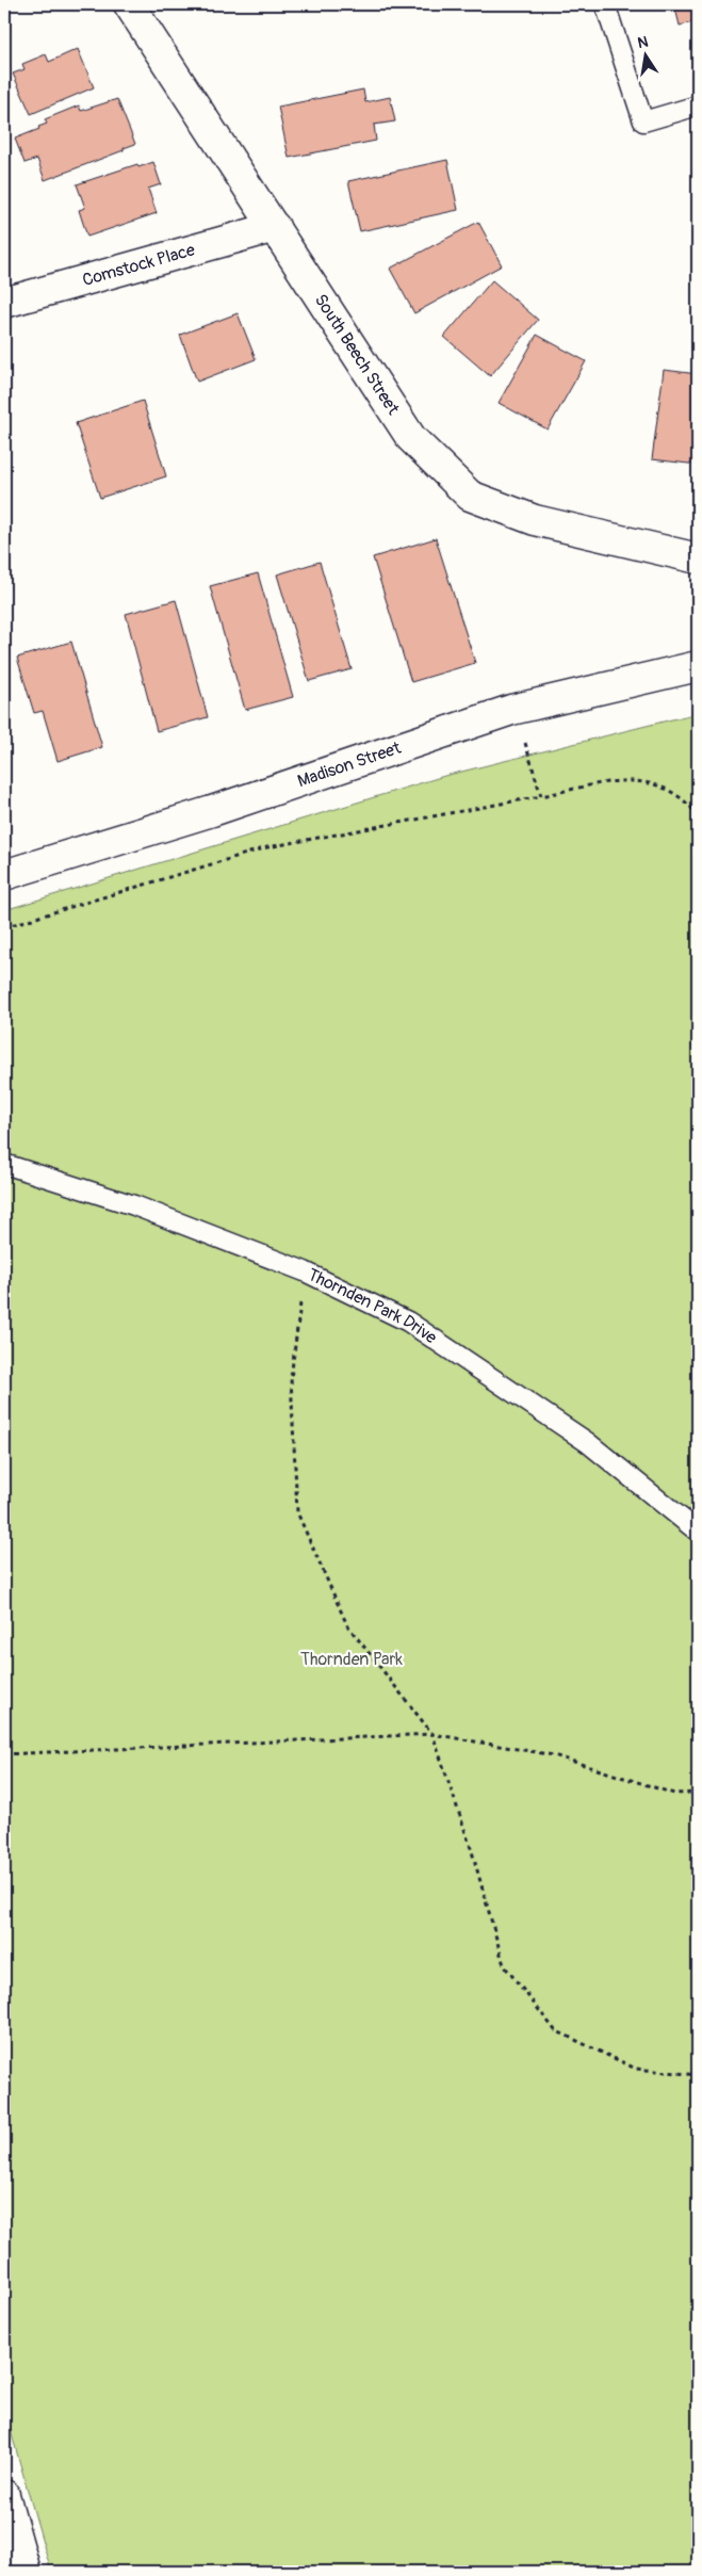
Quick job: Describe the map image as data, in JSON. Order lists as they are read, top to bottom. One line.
{"streets":{"street":["Comstock Place","South Beech Street","Madison Street"],"lane":["Thornden Park Drive"]},"crossings":[["Comstock Place","South Beech Street"]],"parks":["Thornden Park"],"north":"top"}
